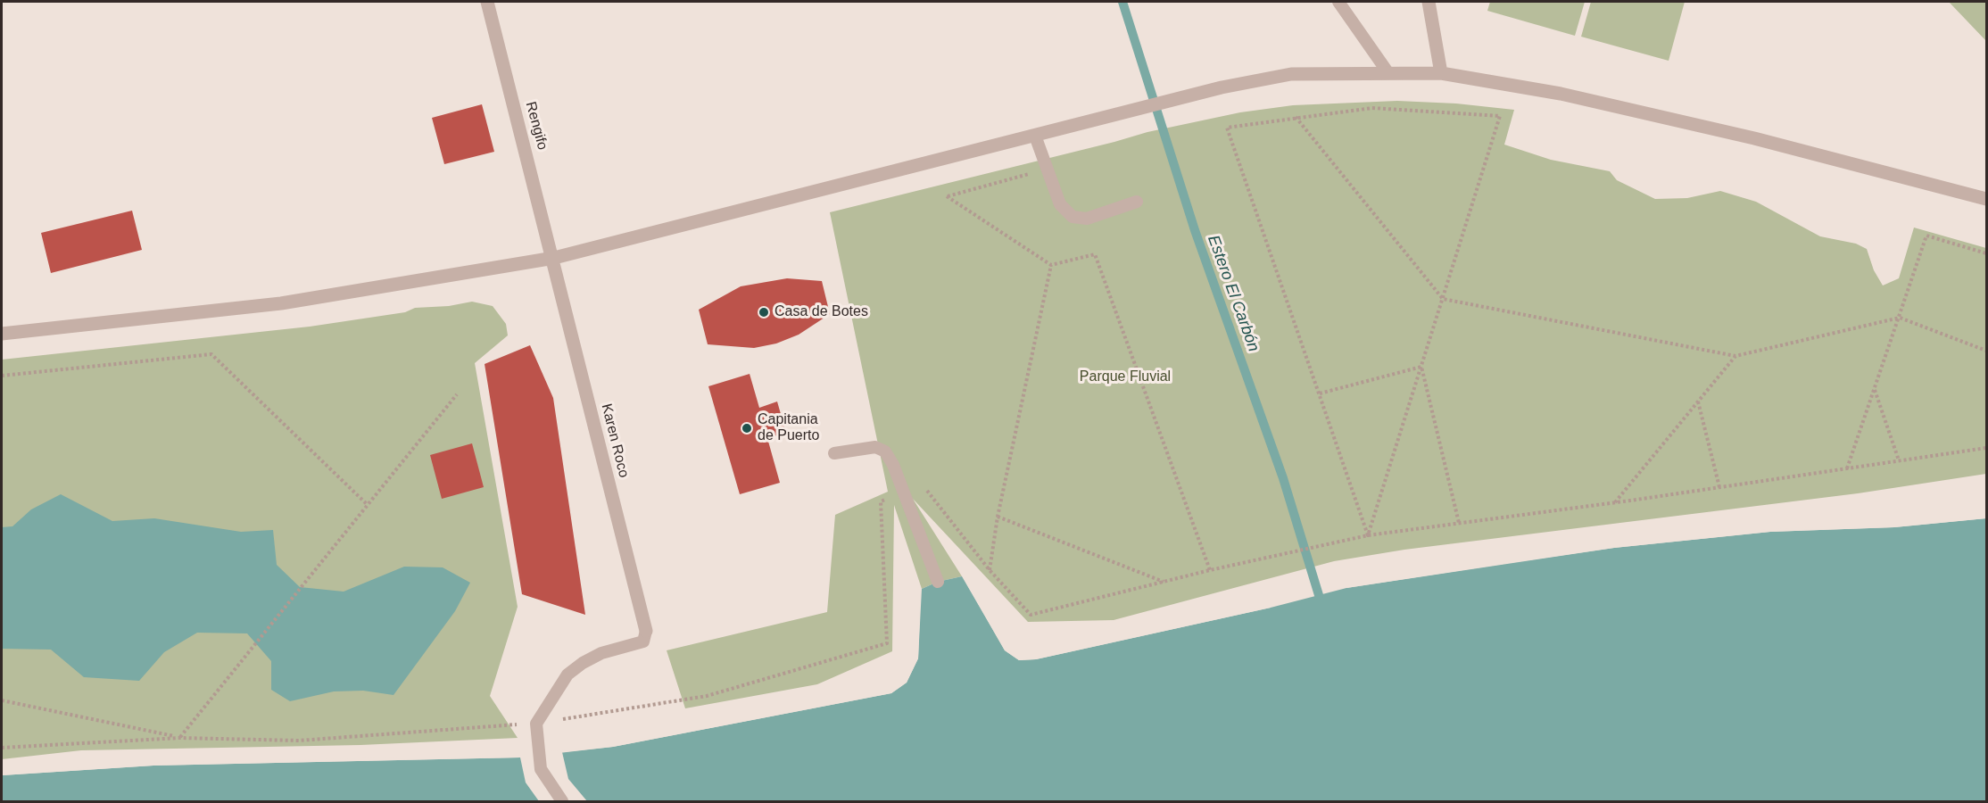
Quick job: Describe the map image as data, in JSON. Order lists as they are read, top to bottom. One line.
{"streets":{"street":["Rengifo","Karen Roco"]},"crossings":[["Rengifo","Karen Roco"]],"water":["Estero El Carbón"],"parks":["Parque Fluvial"],"places":["Casa de Botes","Capitania de Puerto"]}
